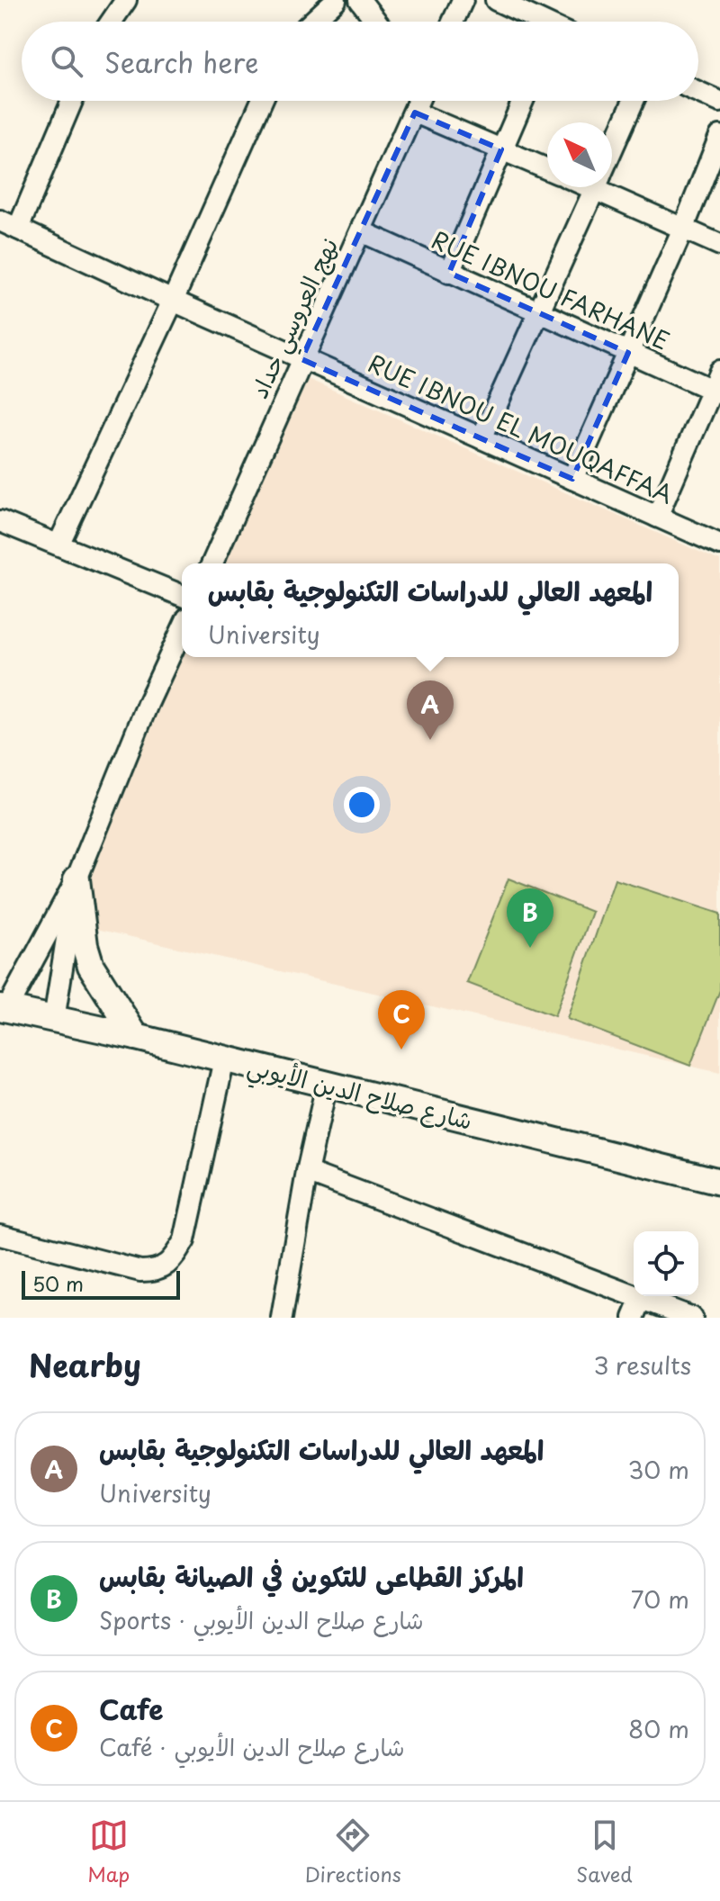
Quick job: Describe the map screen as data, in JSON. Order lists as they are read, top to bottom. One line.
{"streets":{"main road":["شارع صلاح الدين الأيوبي"],"street":["RUE IBNOU FARHANE","نهج العروسي حداد","RUE IBNOU EL MOUQAFFAA"]},"crossings":[["RUE IBNOU FARHANE","نهج العروسي حداد"],["نهج العروسي حداد","RUE IBNOU EL MOUQAFFAA"]],"scale_bar":"50 m","north":"top left","page":{"search":"Search here","popup":["المعهد العالي للدراسات التكنولوجية بقابس","University"],"pins":["A","B","C"],"scale":"50 m","heading":["Nearby","3 results"],"list":[{"mark":"A","name":"المعهد العالي للدراسات التكنولوجية بقابس","note":"University","value":"30 m"},{"mark":"B","name":"المركز القطاعى للتكوين في الصيانة بقابس","note":"Sports · شارع صلاح الدين الأيوبي","value":"70 m"},{"mark":"C","name":"Cafe","note":"Café · شارع صلاح الدين الأيوبي","value":"80 m"}],"nav":["Map","Directions","Saved"]}}
